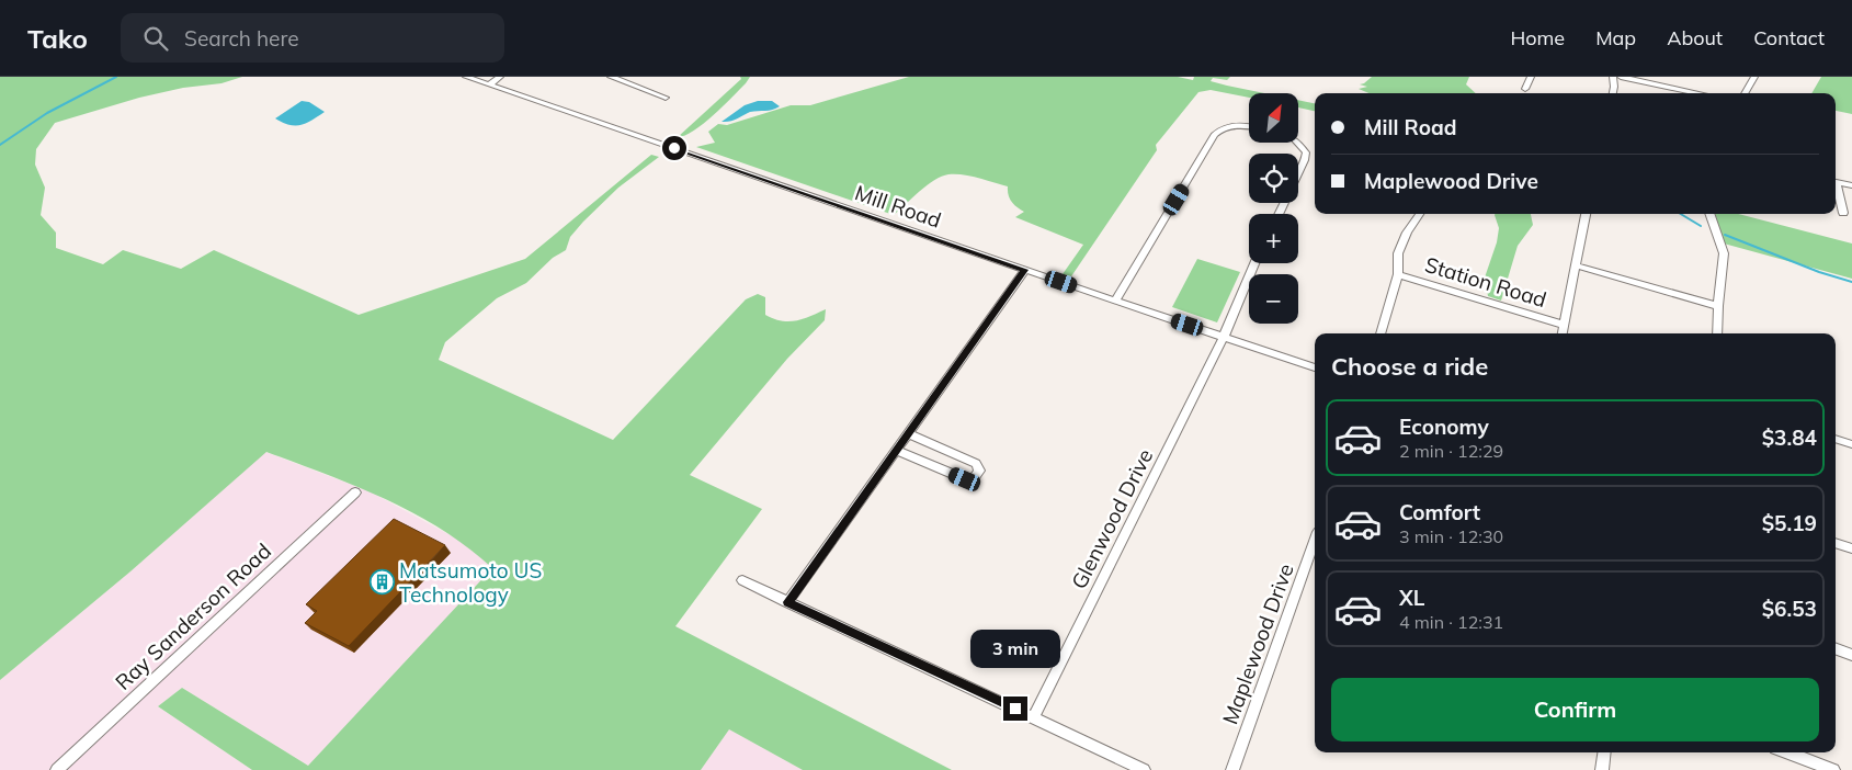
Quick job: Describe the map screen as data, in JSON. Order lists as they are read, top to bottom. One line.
{"streets":{"street":["Mill Road","Station Road","Glenwood Drive","Ray Sanderson Road","Maplewood Drive"]},"crossings":[["Mill Road","Glenwood Drive"]],"places":{"building":["Matsumoto US Technology"]},"north":"top right","page":{"header":"Tako","search":"Search here","nav":["Home","Map","About","Contact"],"map_buttons":["+","−"],"banner":["Mill Road","Maplewood Drive"],"heading":"Choose a ride","list":[{"name":"Economy","note":"2 min · 12:29","value":"$3.84"},{"name":"Comfort","note":"3 min · 12:30","value":"$5.19"},{"name":"XL","note":"4 min · 12:31","value":"$6.53"}],"bubble":"3 min","buttons":"Confirm"}}
